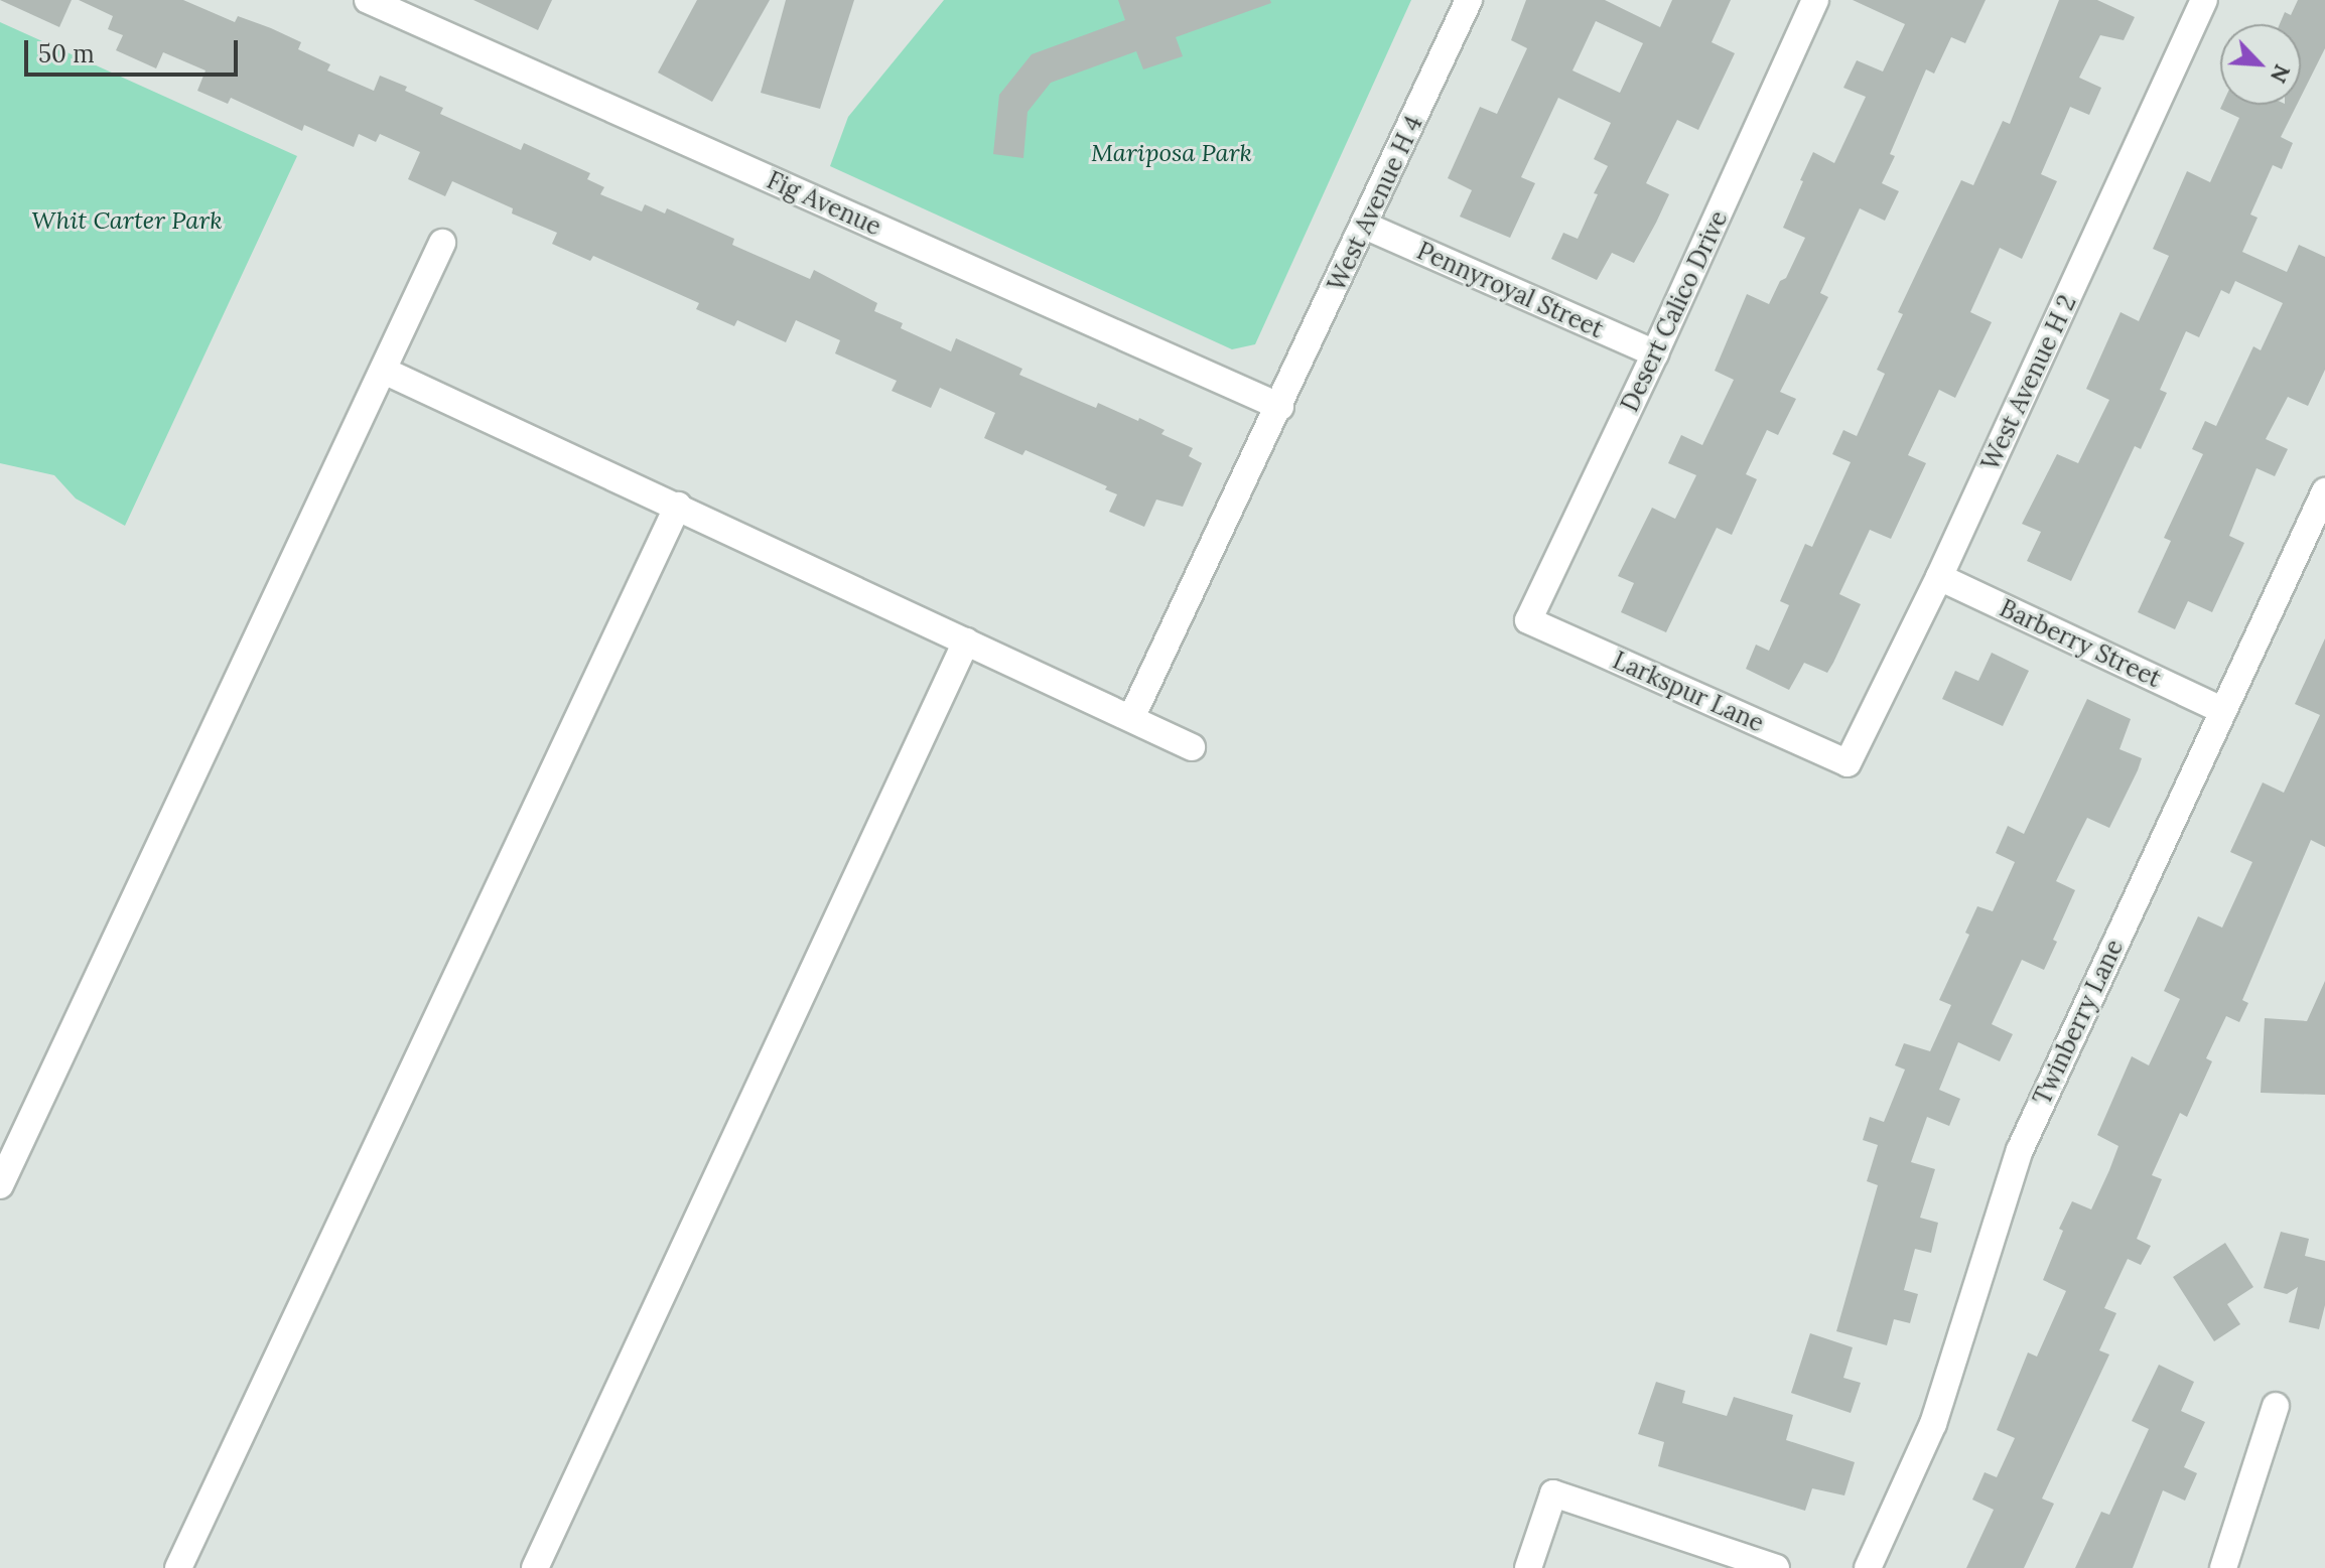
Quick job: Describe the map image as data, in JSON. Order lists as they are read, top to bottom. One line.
{"streets":{"street":["Fig Avenue","West Avenue H 4","Pennyroyal Street","Desert Calico Drive","West Avenue H 2","Barberry Street","Larkspur Lane","Twinberry Lane"]},"crossings":[["Fig Avenue","West Avenue H 4"],["West Avenue H 4","Pennyroyal Street"],["Pennyroyal Street","Desert Calico Drive"],["Desert Calico Drive","Larkspur Lane"],["West Avenue H 2","Barberry Street"],["West Avenue H 2","Larkspur Lane"],["Barberry Street","Twinberry Lane"]],"parks":["Mariposa Park","Whit Carter Park"],"scale_bar":"50 m","north":"bottom right"}
